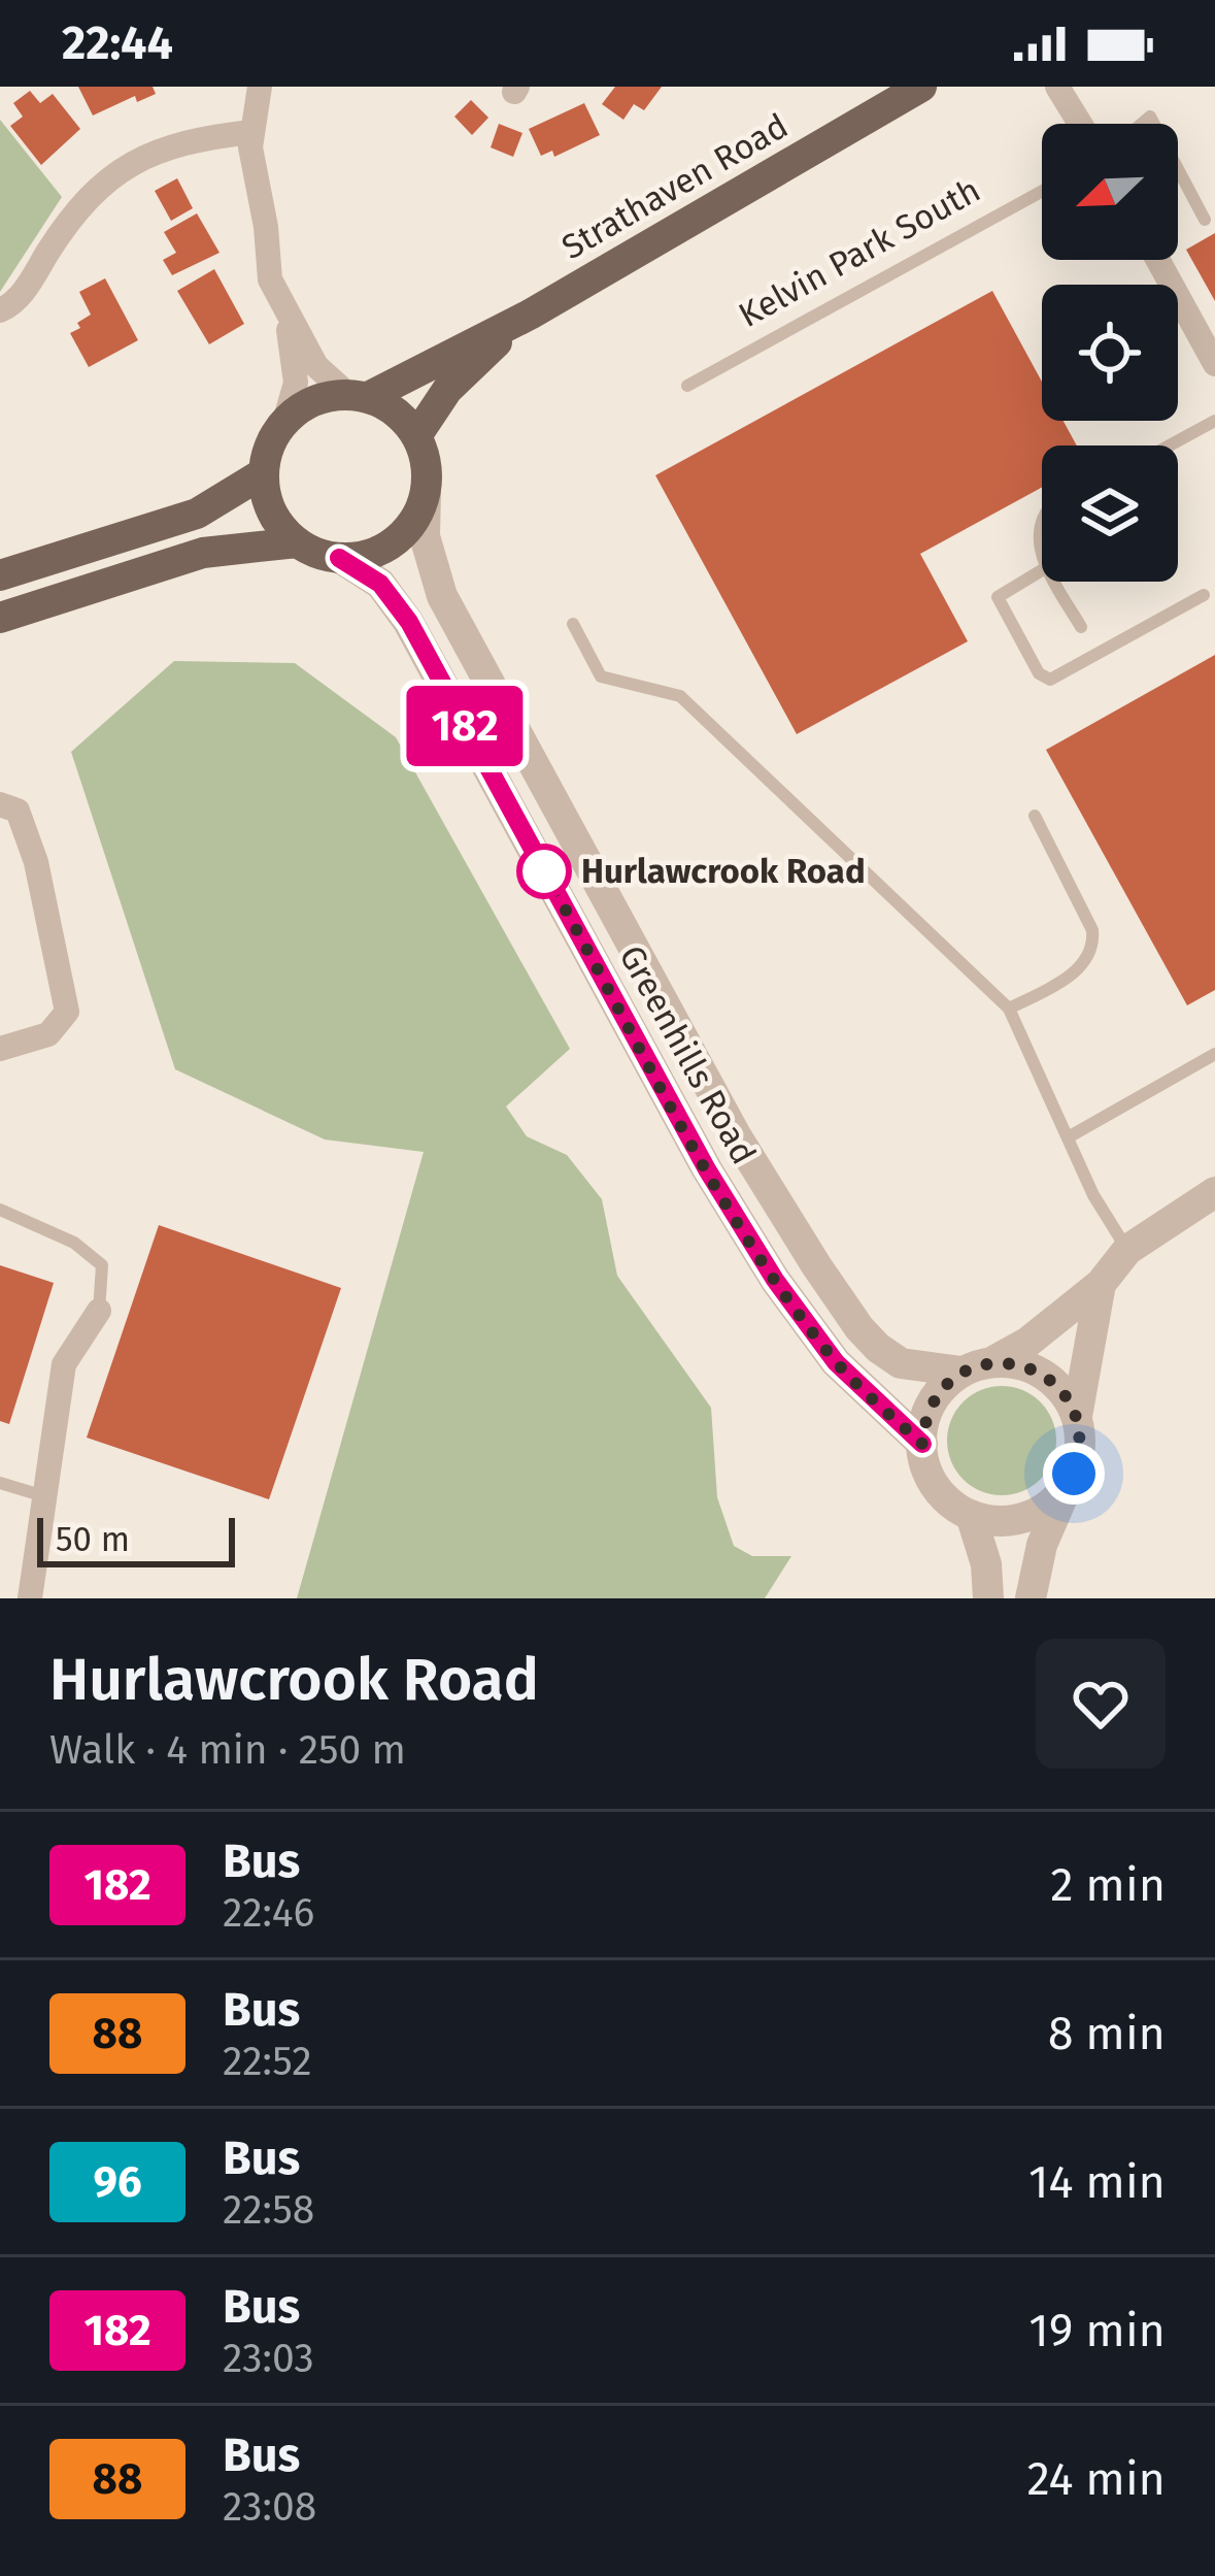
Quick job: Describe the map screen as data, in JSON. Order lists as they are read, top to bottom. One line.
{"streets":{"main road":["Strathaven Road"],"street":["Greenhills Road"],"lane":["Kelvin Park South"]},"crossings":[["Strathaven Road","Greenhills Road"]],"places":["Hurlawcrook Road"],"lines":["bus line 182"],"scale_bar":"50 m","north":"bottom left","page":{"status":"22:44","on_map":"182","scale":"50 m","heading":["Hurlawcrook Road","Walk · 4 min · 250 m"],"list":[{"mark":"182","name":"Bus","note":"22:46","value":"2 min"},{"mark":"88","name":"Bus","note":"22:52","value":"8 min"},{"mark":"96","name":"Bus","note":"22:58","value":"14 min"},{"mark":"182","name":"Bus","note":"23:03","value":"19 min"},{"mark":"88","name":"Bus","note":"23:08","value":"24 min"}]}}
